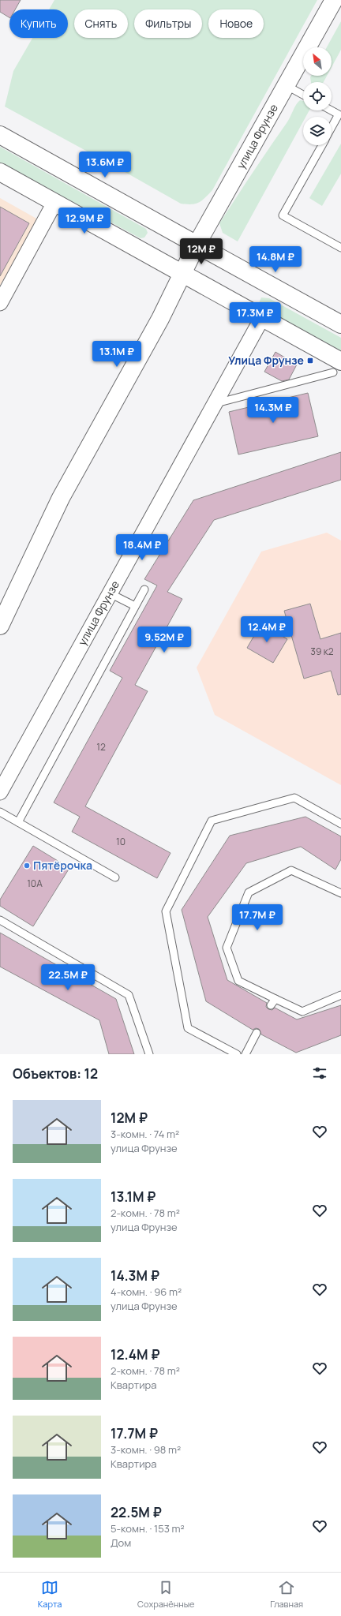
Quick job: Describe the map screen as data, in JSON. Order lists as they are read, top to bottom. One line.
{"streets":{"main road":["улица Фрунзе"]},"places":{"transit":["Улица Фрунзе"],"other":["Пятёрочка"]},"house_numbers":["39 к2","12","10","10А"],"north":"top left","page":{"chip":["Купить","Снять","Фильтры","Новое"],"price":["13.6M ₽","12.9M ₽","12M ₽","14.8M ₽","17.3M ₽","13.1M ₽","14.3M ₽","18.4M ₽","12.4M ₽","9.52M ₽","17.7M ₽","22.5M ₽"],"heading":"Объектов: 12","list":[{"name":"12M ₽","note":"3-комн. · 74 m² · улица Фрунзе"},{"name":"13.1M ₽","note":"2-комн. · 78 m² · улица Фрунзе"},{"name":"14.3M ₽","note":"4-комн. · 96 m² · улица Фрунзе"},{"name":"12.4M ₽","note":"2-комн. · 78 m² · Квартира"},{"name":"17.7M ₽","note":"3-комн. · 98 m² · Квартира"},{"name":"22.5M ₽","note":"5-комн. · 153 m² · Дом"}],"tabs":["Карта","Сохранённые","Главная"]}}
